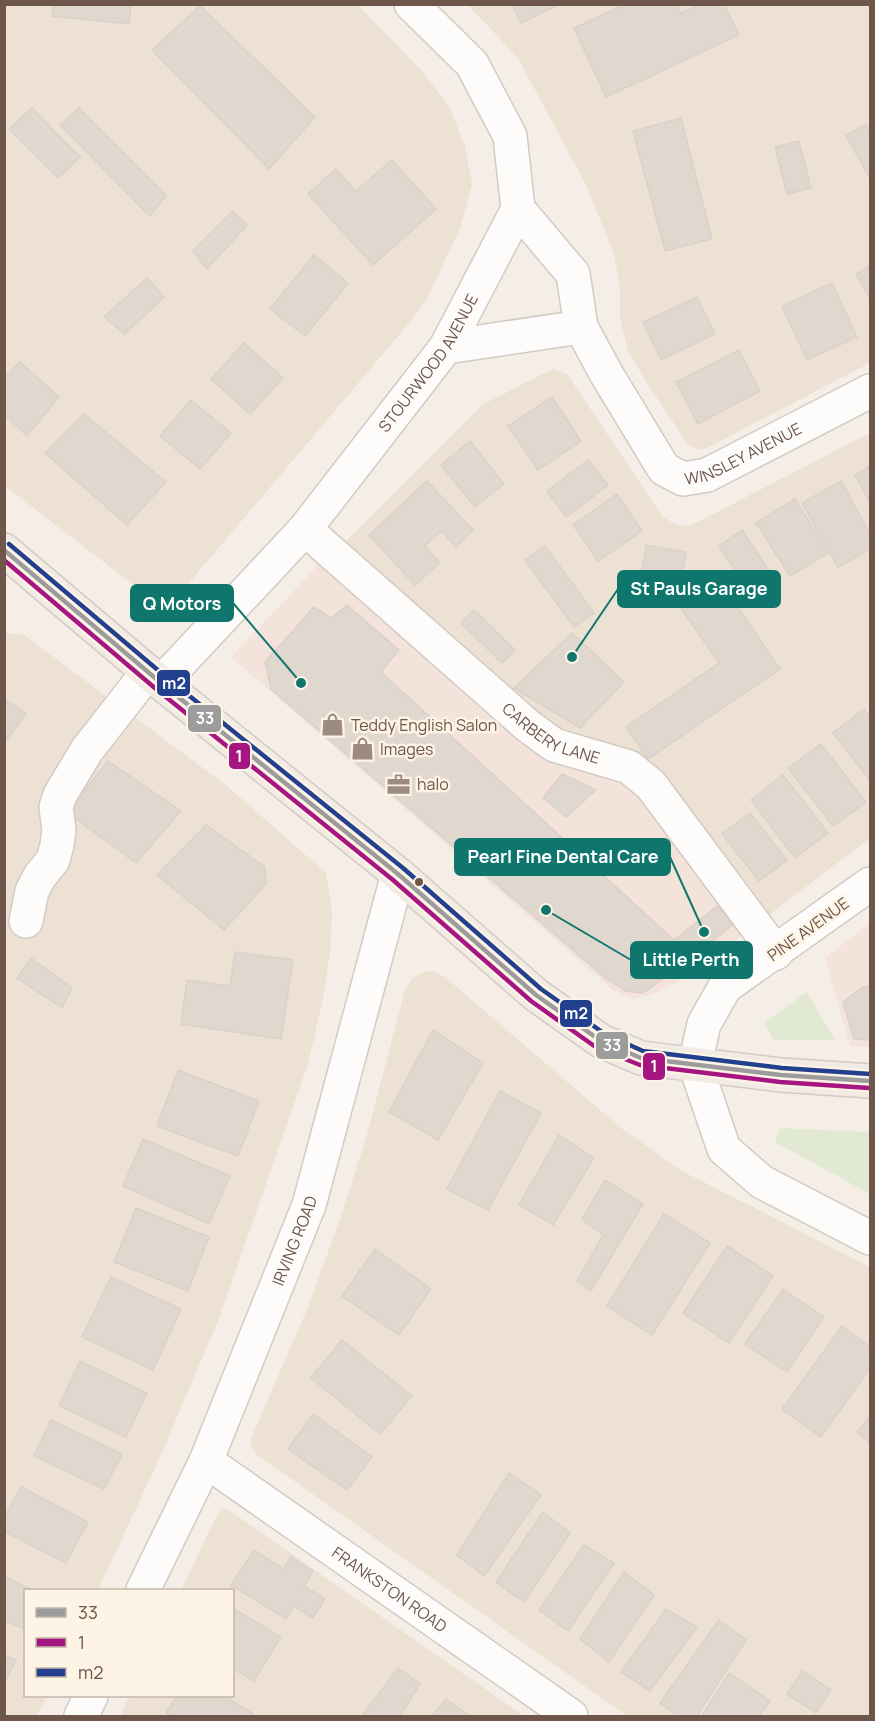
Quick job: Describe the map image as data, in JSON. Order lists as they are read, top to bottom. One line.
{"streets":{"street":["STOURWOOD AVENUE","WINSLEY AVENUE","CARBERY LANE","PINE AVENUE","IRVING ROAD","FRANKSTON ROAD"]},"crossings":[["STOURWOOD AVENUE","WINSLEY AVENUE"],["STOURWOOD AVENUE","CARBERY LANE"],["CARBERY LANE","PINE AVENUE"],["IRVING ROAD","FRANKSTON ROAD"]],"places":{"other":["St Pauls Garage","Q Motors","Little Perth","Pearl Fine Dental Care"],"shop":["Teddy English Salon","Images"],"office":["halo"]},"lines":["transit line m2","transit line 33","transit line 1"],"legend":["33","1","m2"]}
